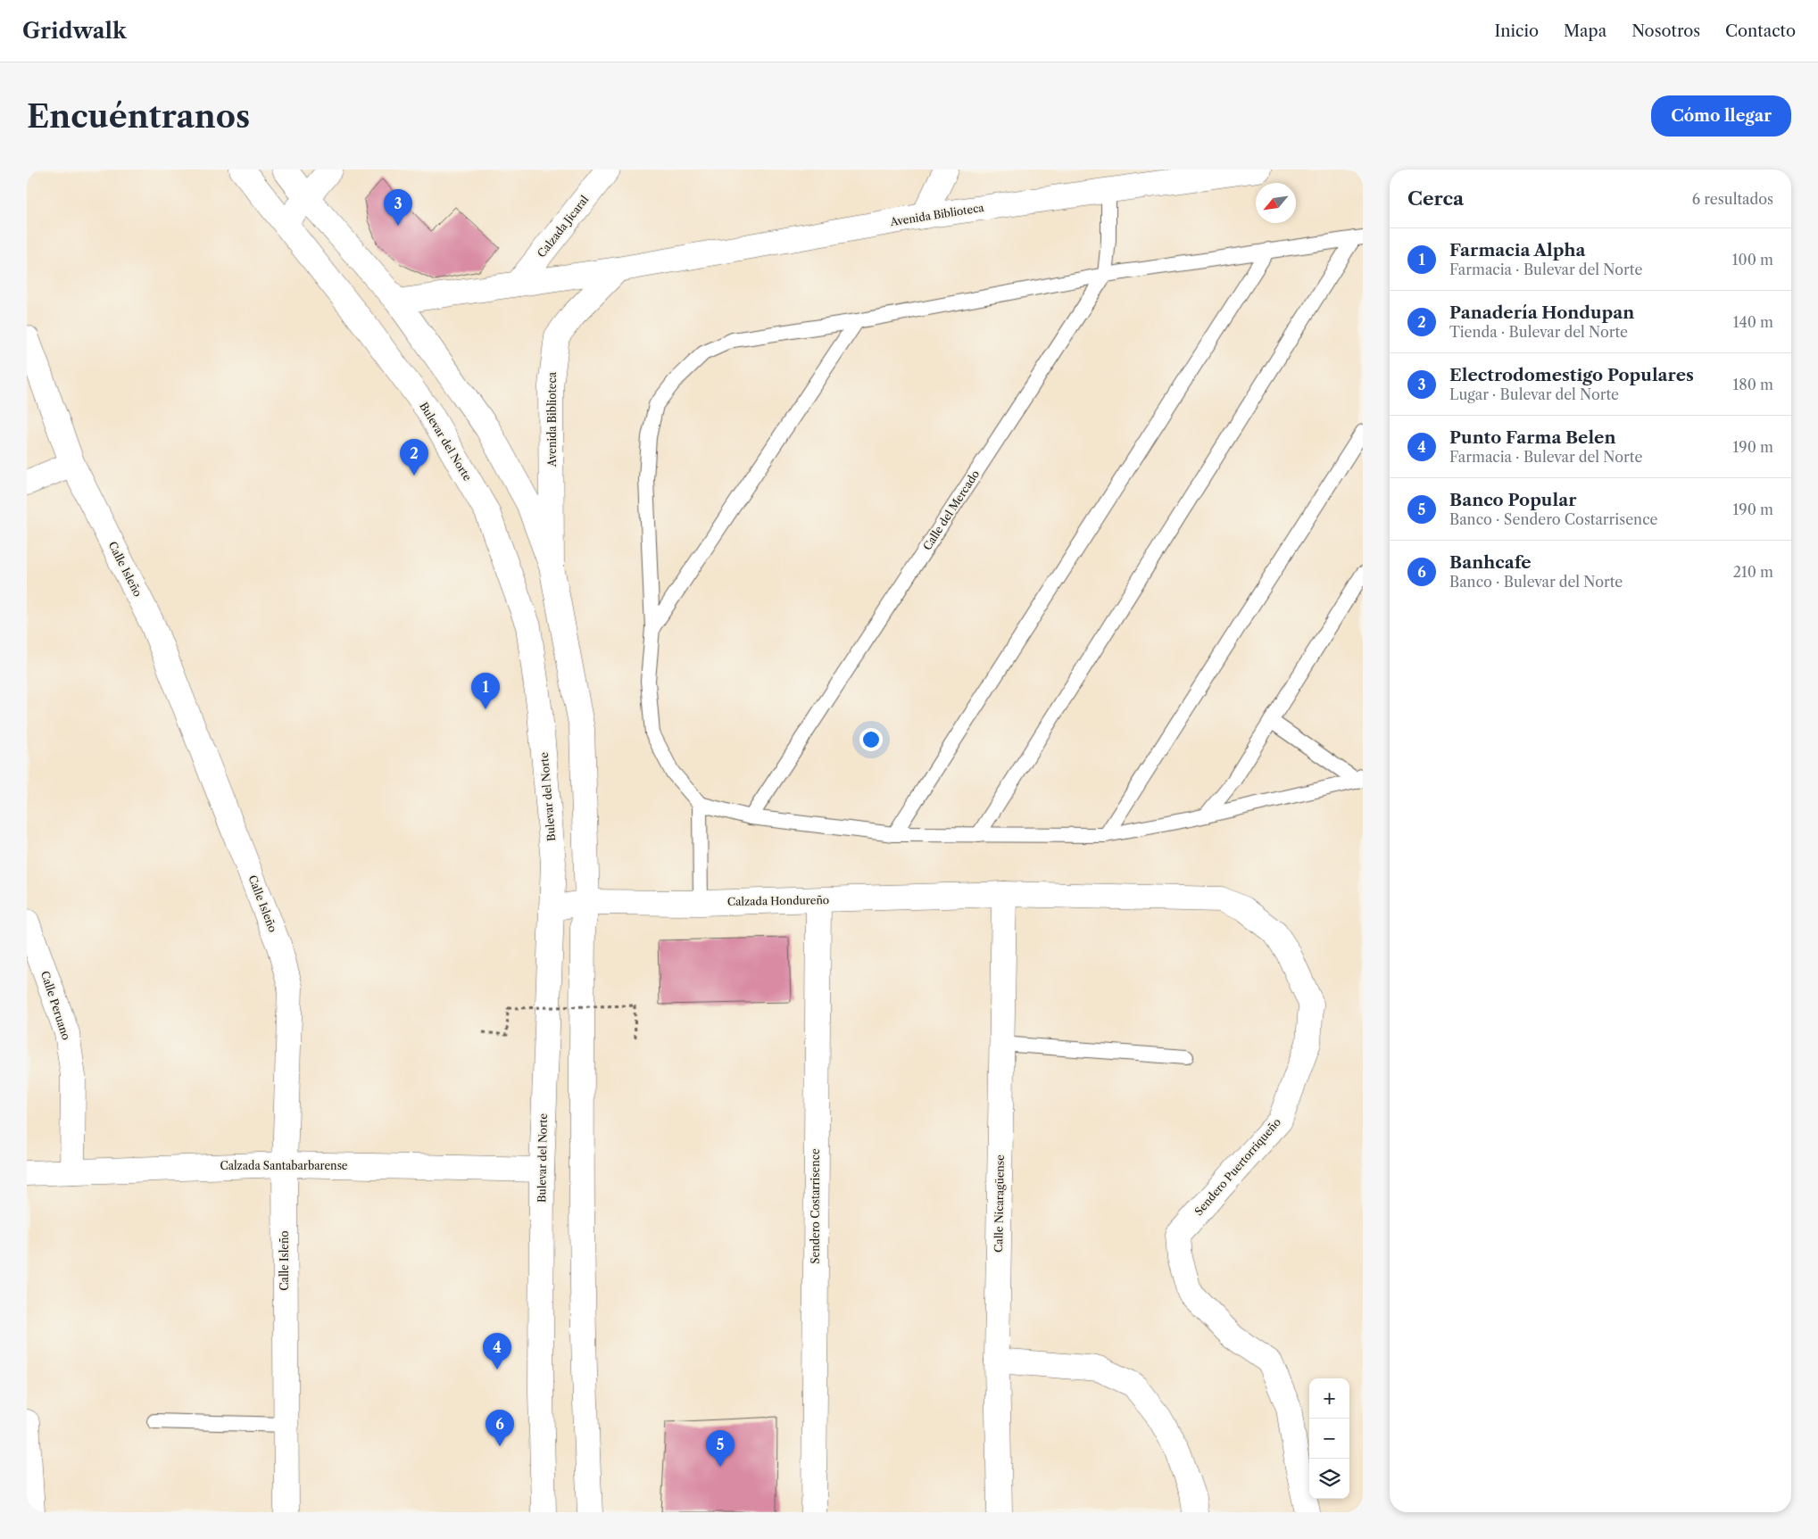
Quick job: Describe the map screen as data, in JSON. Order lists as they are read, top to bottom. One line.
{"streets":{"street":["Avenida Biblioteca","Calzada Jicaral","Bulevar del Norte","Calle Isleño","Calzada Hondureño","Calle Peruano","Calzada Santabarbarense","Sendero Puertorriqueño","Calle Nicaragüense","Sendero Costarrisence"],"lane":["Calle del Mercado"]},"crossings":[["Avenida Biblioteca","Calzada Jicaral"],["Avenida Biblioteca","Calle del Mercado"],["Bulevar del Norte","Calzada Hondureño"],["Bulevar del Norte","Calzada Santabarbarense"],["Calle Isleño","Calzada Santabarbarense"],["Calzada Hondureño","Sendero Puertorriqueño"],["Calzada Hondureño","Calle Nicaragüense"],["Calzada Hondureño","Sendero Costarrisence"],["Calle Peruano","Calzada Santabarbarense"],["Sendero Puertorriqueño","Calle Nicaragüense"]],"north":"bottom left","page":{"header":"Gridwalk","nav":["Inicio","Mapa","Nosotros","Contacto"],"buttons":"Cómo llegar","title":"Encuéntranos","heading":["Cerca","6 resultados"],"pins":["3","2","1","4","6","5"],"list":[{"mark":"1","name":"Farmacia Alpha","note":"Farmacia · Bulevar del Norte","value":"100 m"},{"mark":"2","name":"Panadería Hondupan","note":"Tienda · Bulevar del Norte","value":"140 m"},{"mark":"3","name":"Electrodomestigo Populares","note":"Lugar · Bulevar del Norte","value":"180 m"},{"mark":"4","name":"Punto Farma Belen","note":"Farmacia · Bulevar del Norte","value":"190 m"},{"mark":"5","name":"Banco Popular","note":"Banco · Sendero Costarrisence","value":"190 m"},{"mark":"6","name":"Banhcafe","note":"Banco · Bulevar del Norte","value":"210 m"}],"map_buttons":["+","−"]}}
